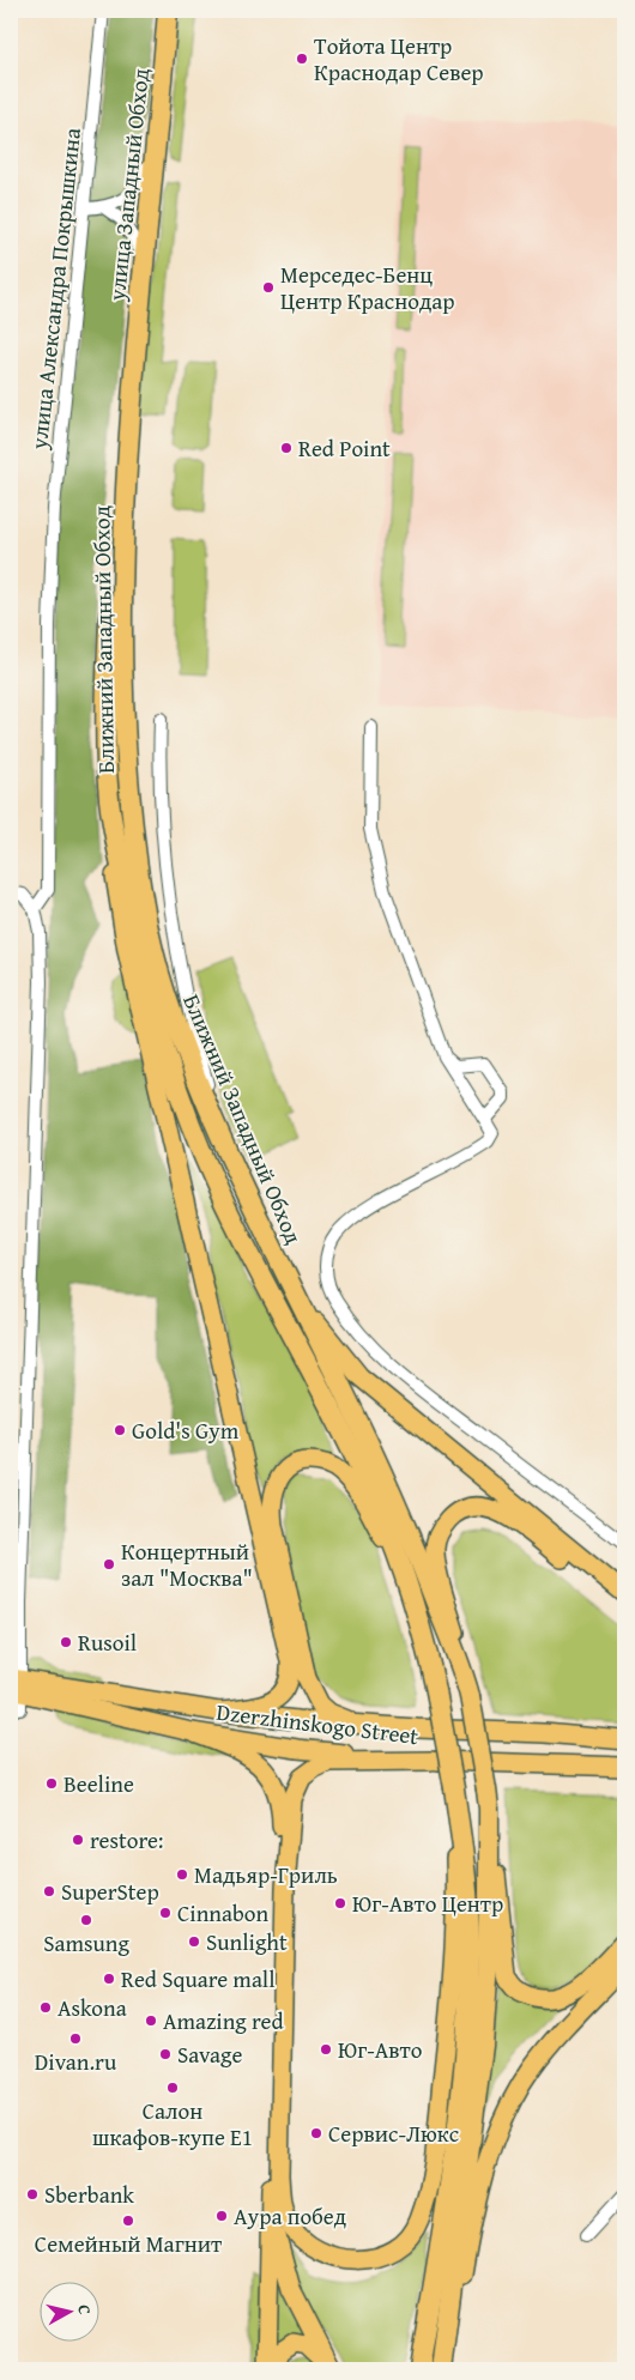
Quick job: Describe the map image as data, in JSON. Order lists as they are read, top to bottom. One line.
{"streets":{"highway":["улица Западный Обход","Ближний Западный Обход"],"main road":["Dzerzhinskogo Street"],"street":["улица Александра Покрышкина"]},"crossings":[["улица Западный Обход","Ближний Западный Обход"]],"places":["Тойота Центр Краснодар Север","Мерседес-Бенц Центр Краснодар","Red Point","Gold's Gym","Концертный зал \"Москва\"","Rusoil","Beeline","restore:","Мадьяр-Гриль","SuperStep","Юг-Авто Центр","Cinnabon","Samsung","Sunlight","Red Square mall","Askona","Amazing red","Divan.ru","Юг-Авто","Savage","Салон шкафов-купе Е1","Сервис-Люкс","Sberbank","Аура побед","Семейный Магнит"],"north":"right"}
